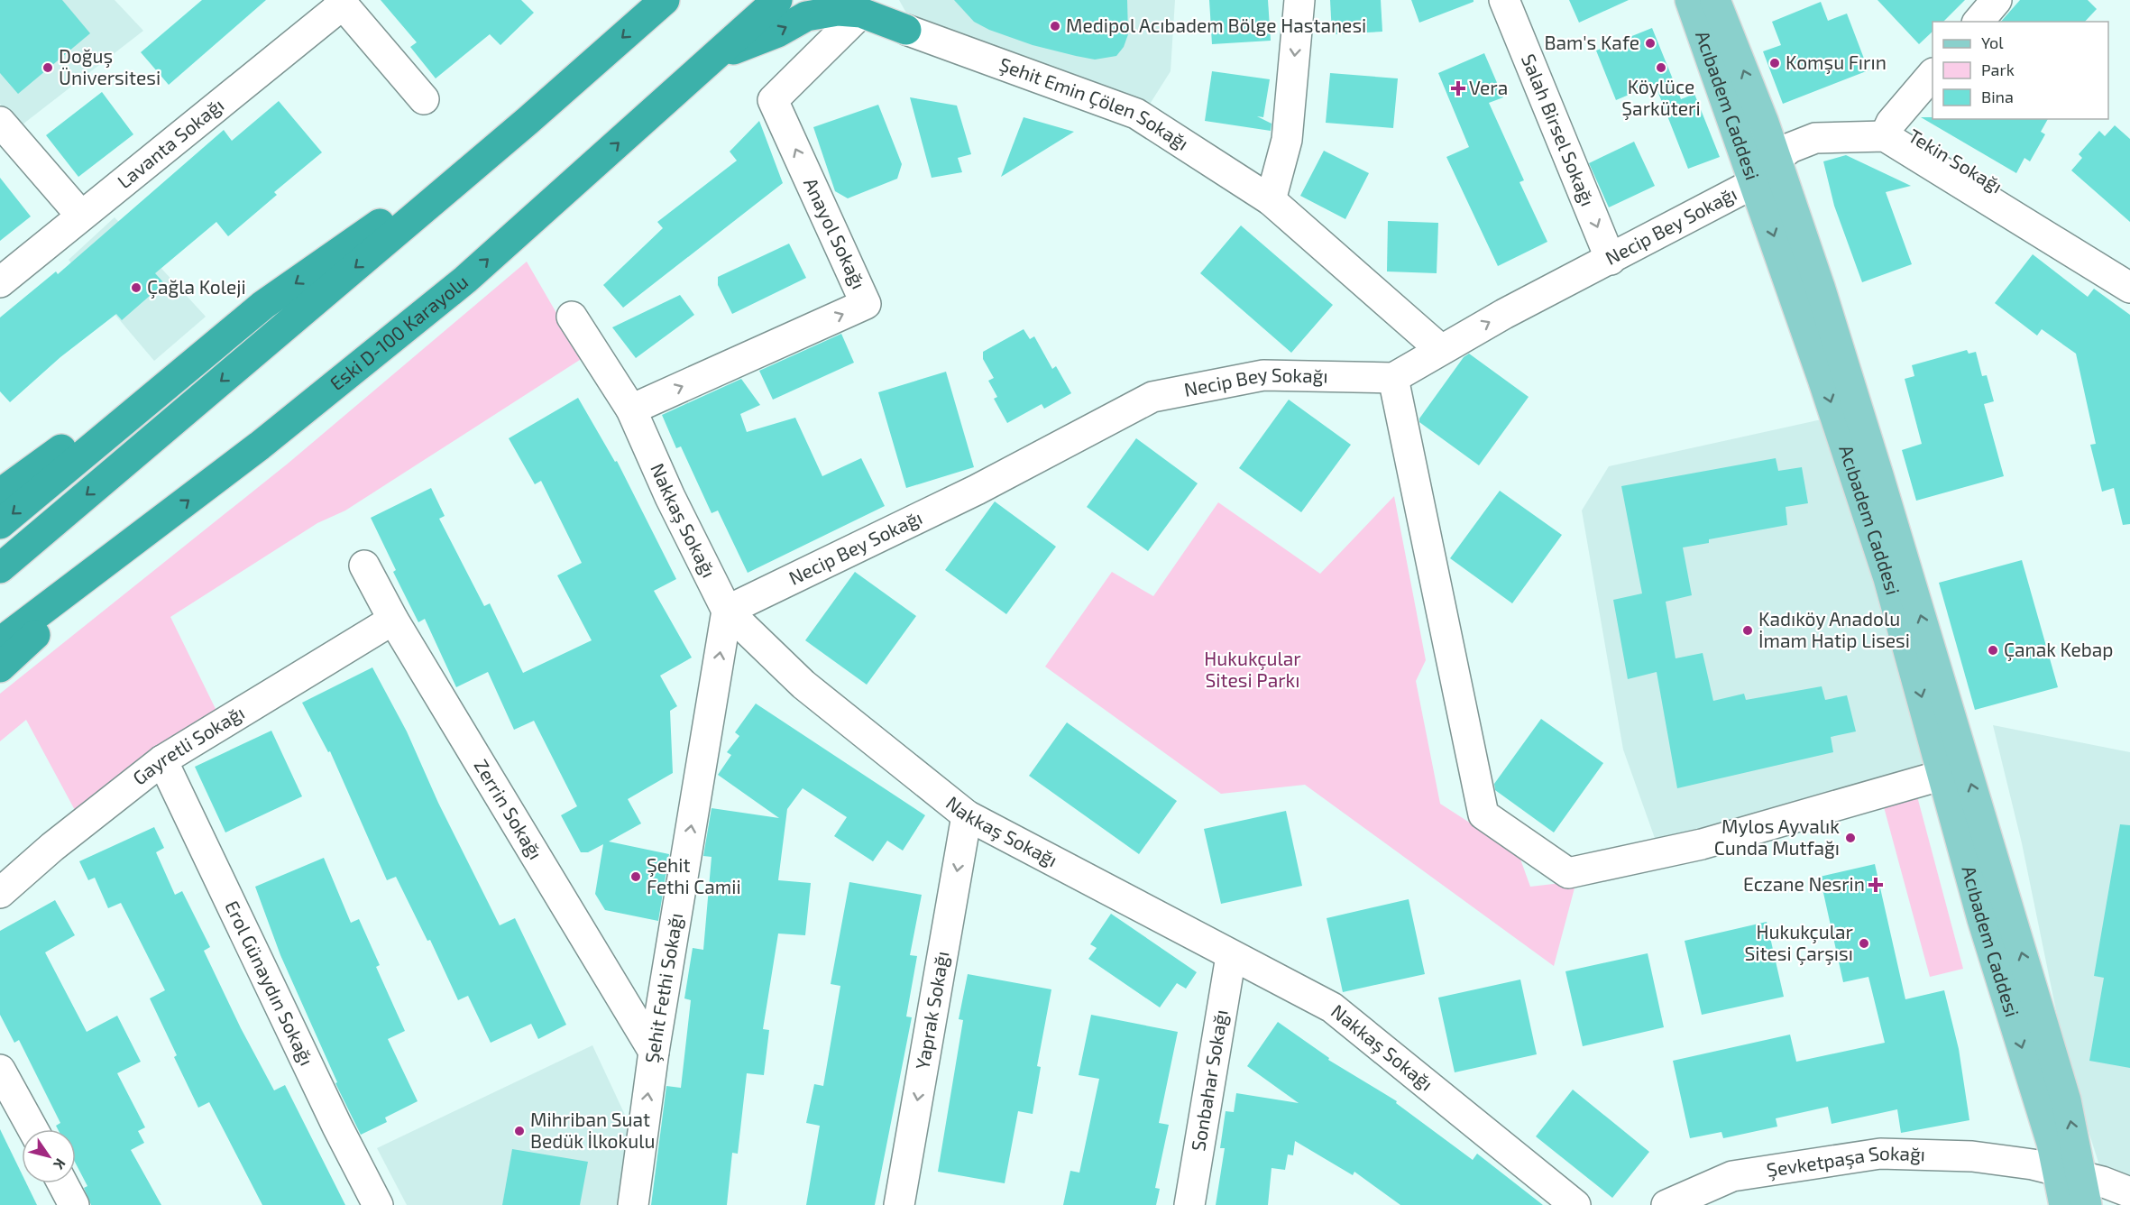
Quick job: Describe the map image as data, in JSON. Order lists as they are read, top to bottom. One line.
{"streets":{"highway":["Eski D-100 Karayolu"],"main road":["Acıbadem Caddesi"],"street":["Şehit Emin Çölen Sokağı","Salah Birsel Sokağı","Lavanta Sokağı","Tekin Sokağı","Necip Bey Sokağı","Anayol Sokağı","Nakkaş Sokağı","Gayretli Sokağı","Zerrin Sokağı","Erol Günaydın Sokağı","Şehit Fethi Sokağı","Yaprak Sokağı","Sonbahar Sokağı","Şevketpaşa Sokağı"]},"crossings":[["Şehit Emin Çölen Sokağı","Necip Bey Sokağı"],["Acıbadem Caddesi","Tekin Sokağı"],["Acıbadem Caddesi","Necip Bey Sokağı"],["Acıbadem Caddesi","Şevketpaşa Sokağı"],["Salah Birsel Sokağı","Necip Bey Sokağı"],["Tekin Sokağı","Necip Bey Sokağı"],["Necip Bey Sokağı","Nakkaş Sokağı"],["Necip Bey Sokağı","Şehit Fethi Sokağı"],["Anayol Sokağı","Nakkaş Sokağı"],["Nakkaş Sokağı","Şehit Fethi Sokağı"],["Nakkaş Sokağı","Yaprak Sokağı"],["Nakkaş Sokağı","Sonbahar Sokağı"],["Gayretli Sokağı","Zerrin Sokağı"],["Gayretli Sokağı","Erol Günaydın Sokağı"],["Zerrin Sokağı","Şehit Fethi Sokağı"]],"one_way":["Salah Birsel Sokağı","Şehit Fethi Sokağı","Yaprak Sokağı"],"parks":["Hukukçular Sitesi Parkı"],"places":{"other":["Medipol Acıbadem Bölge Hastanesi","Bam's Kafe","Komşu Fırın","Doğuş Üniversitesi","Köylüce Şarküteri","Çağla Koleji","Kadıköy Anadolu İmam Hatip Lisesi","Çanak Kebap","Mylos Ayvalık Cunda Mutfağı","Şehit Fethi Camii","Hukukçular Sitesi Çarşısı","Mihriban Suat Bedük İlkokulu"],"health":["Vera","Eczane Nesrin"]},"legend":["Yol","Park","Bina"],"north":"bottom right"}
